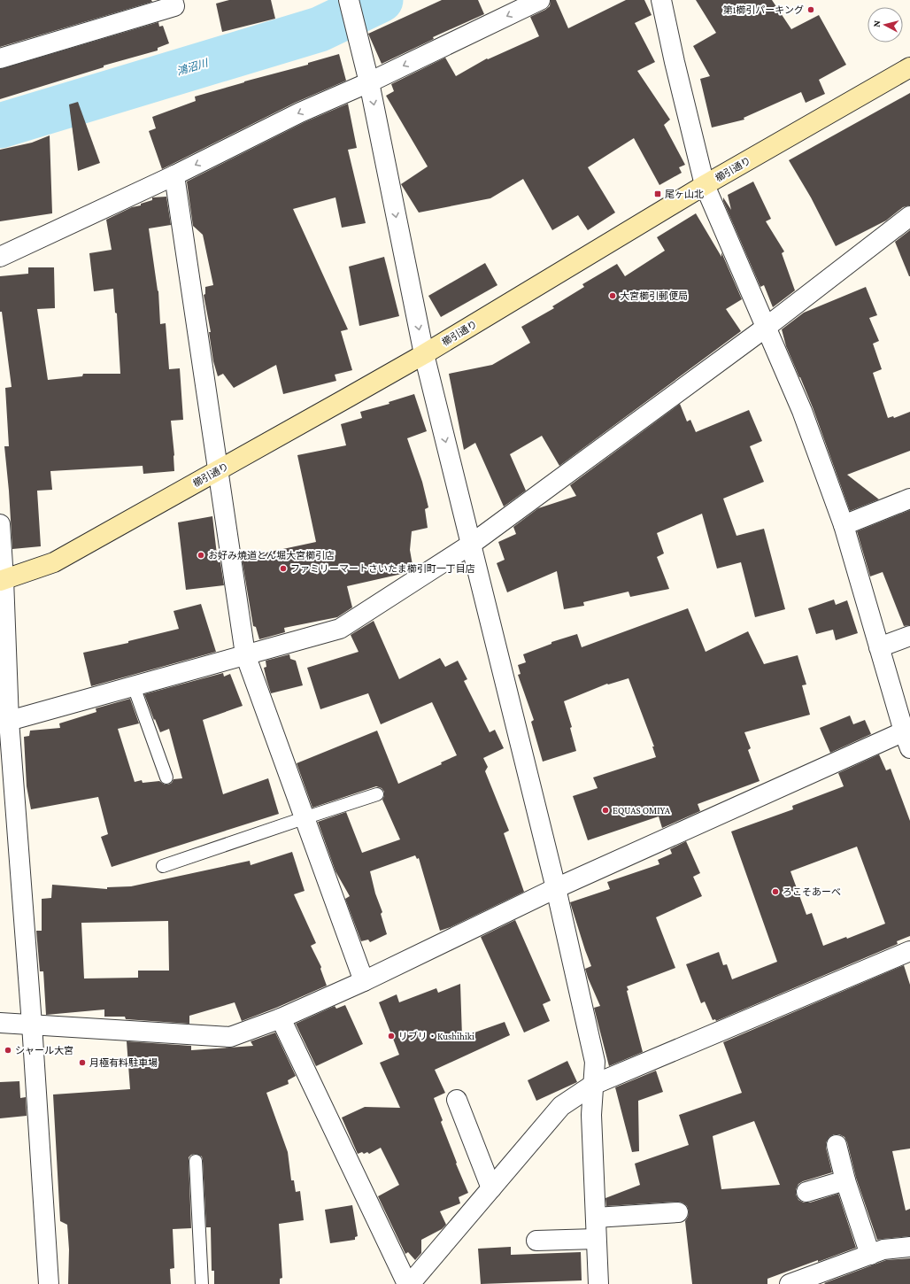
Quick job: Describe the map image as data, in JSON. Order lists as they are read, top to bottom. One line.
{"streets":{"street":["櫛引通り"]},"water":["鴻沼川"],"places":{"other":["第1櫛引パーキング","大宮櫛引郵便局","お好み焼道とん堀大宮櫛引店","ファミリーマートさいたま櫛引町一丁目店","EQUAS OMIYA","ろこそあーべ","リブリ・Kushihiki","シャール大宮","月極有料駐車場"],"transit":["尾ヶ山北"]},"north":"left"}
